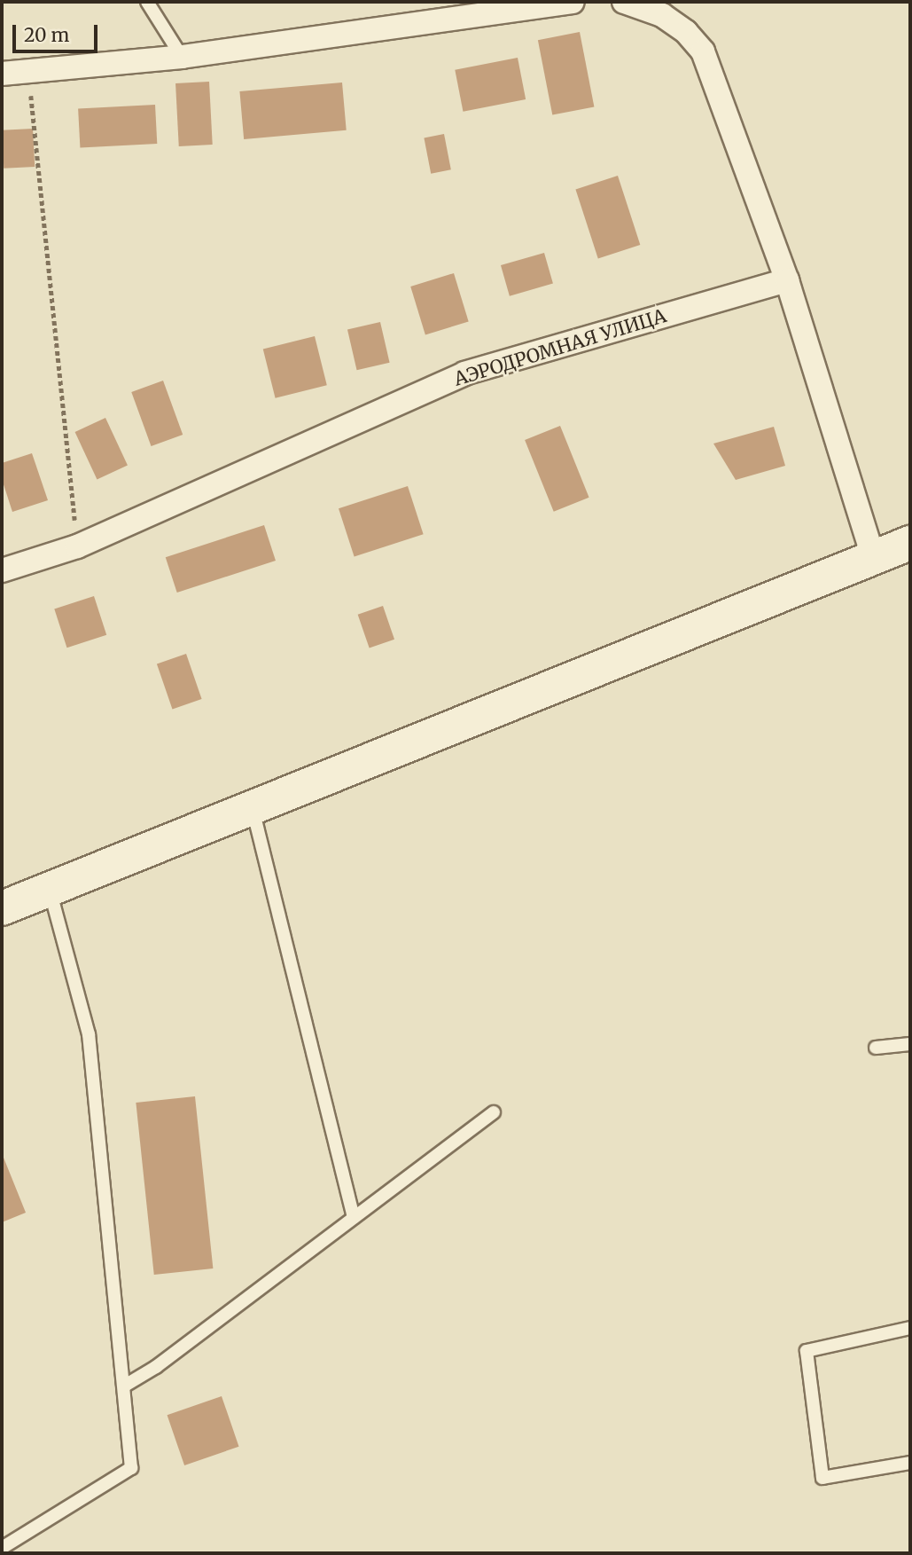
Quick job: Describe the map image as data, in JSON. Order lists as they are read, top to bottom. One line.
{"streets":{"street":["АЭРОДРОМНАЯ УЛИЦА"]},"scale_bar":"20 m"}
